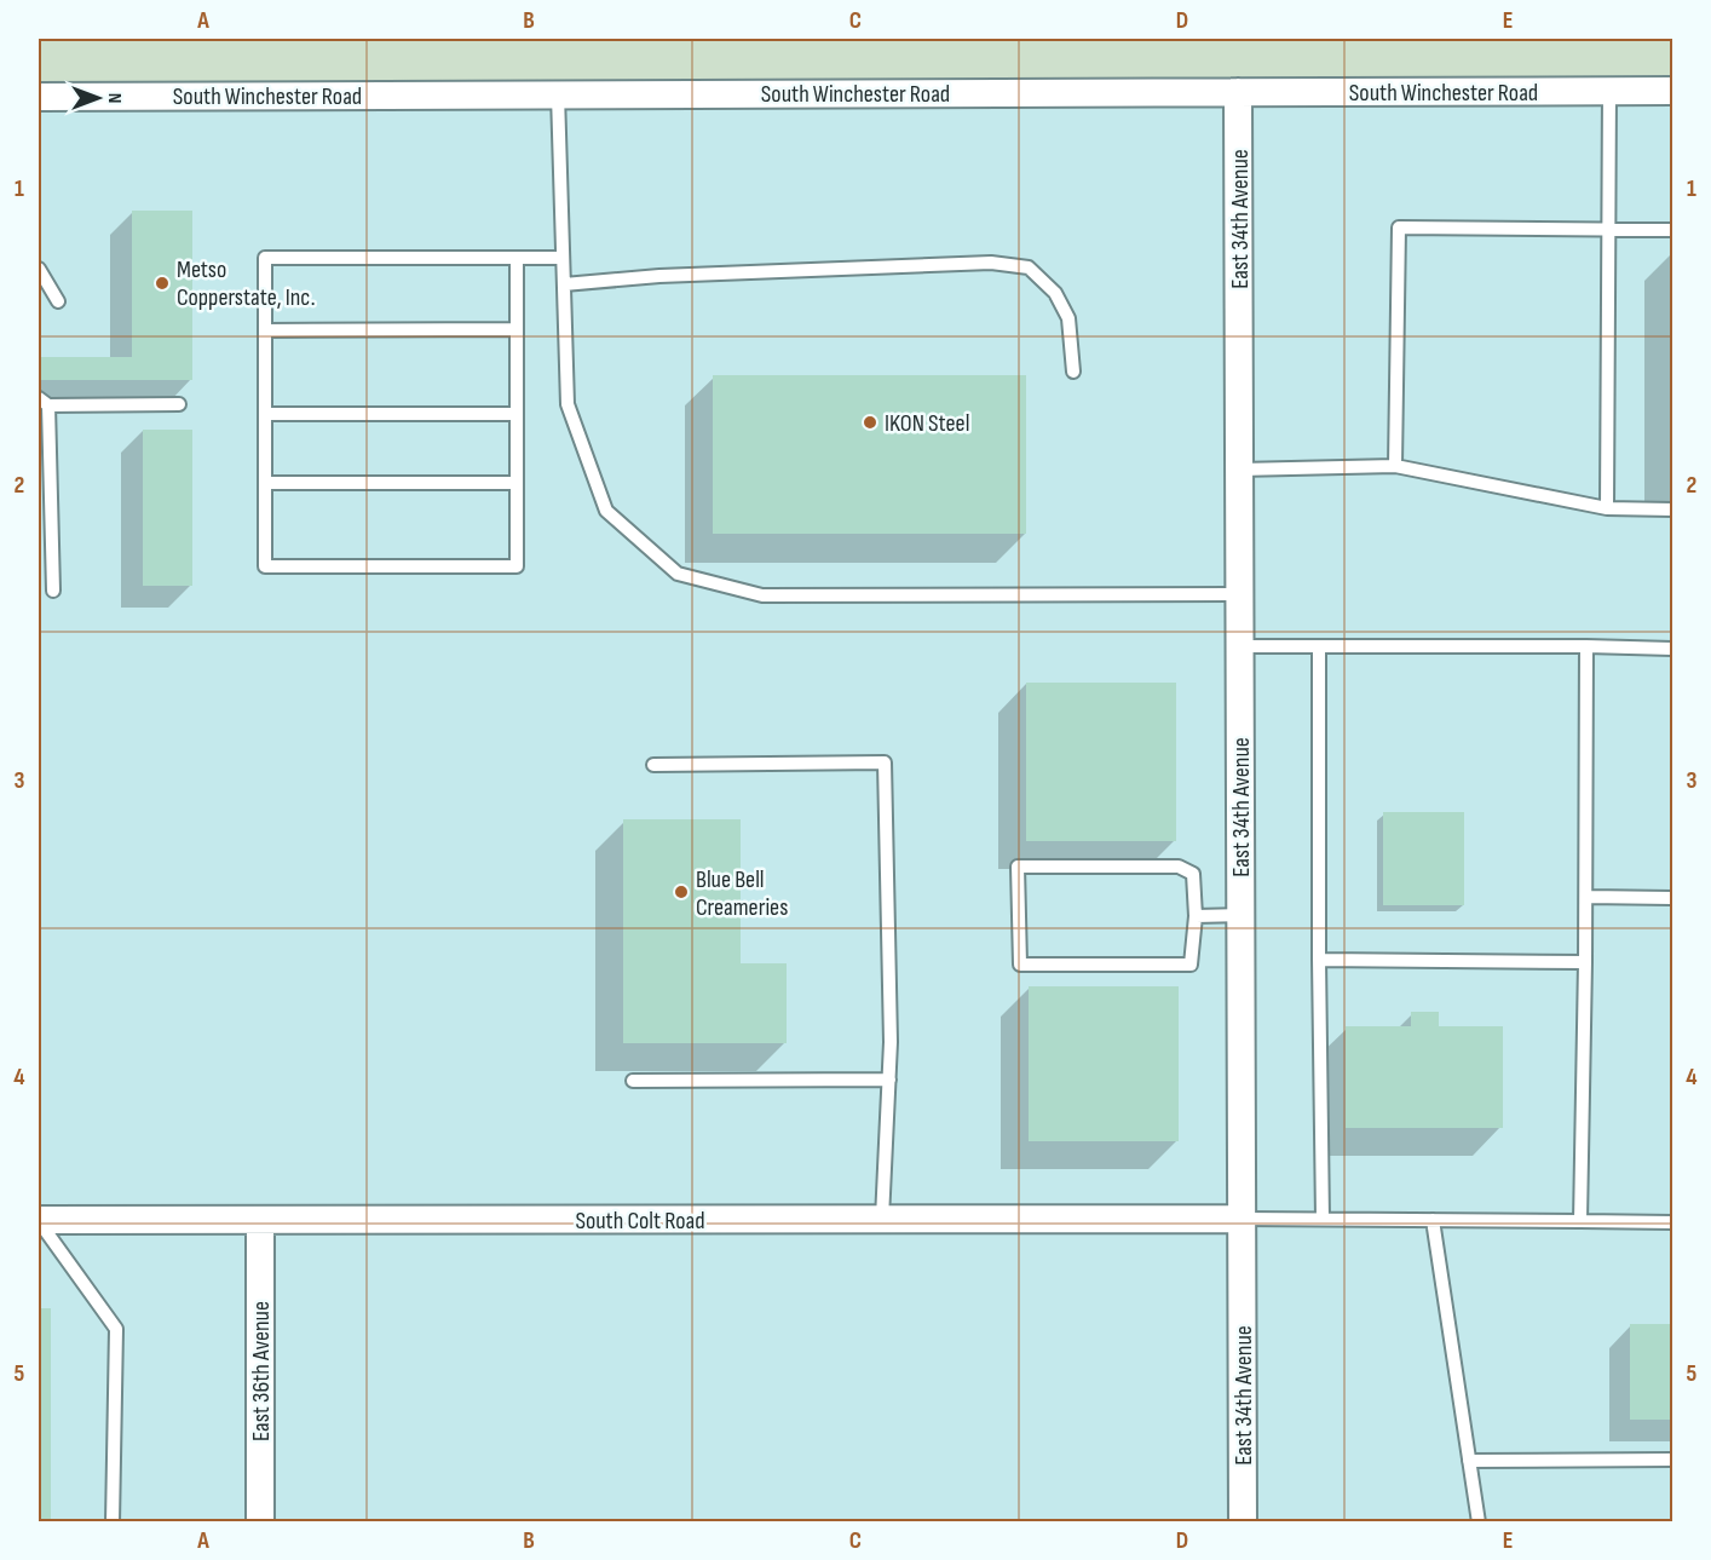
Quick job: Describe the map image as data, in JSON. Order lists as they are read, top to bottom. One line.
{"streets":{"street":["South Winchester Road","East 34th Avenue","South Colt Road","East 36th Avenue"]},"crossings":[["South Winchester Road","East 34th Avenue"],["East 34th Avenue","South Colt Road"],["South Colt Road","East 36th Avenue"]],"places":["Metso Copperstate, Inc.","IKON Steel","Blue Bell Creameries"],"north":"right","grid":{"columns":["A","B","C","D","E"],"rows":["1","2","3","4","5"]}}
